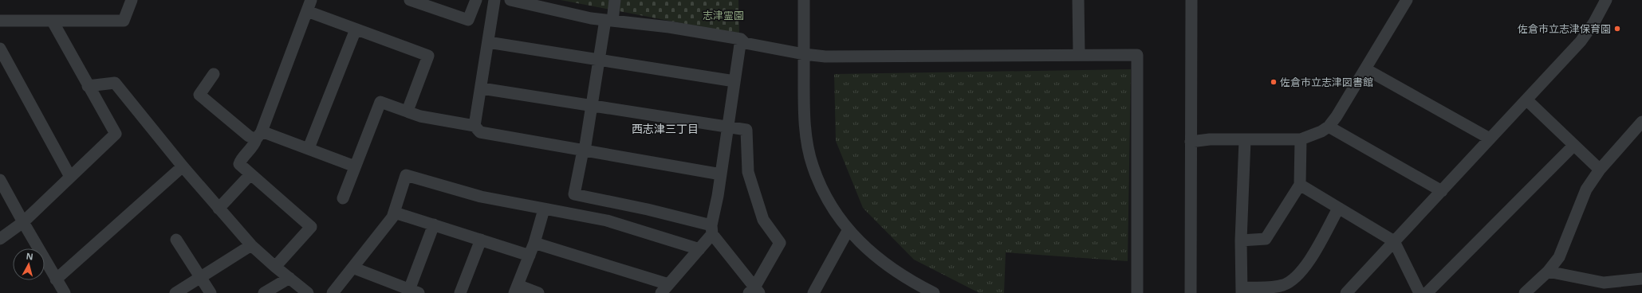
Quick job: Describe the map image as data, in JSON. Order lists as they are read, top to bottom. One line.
{"districts":["西志津三丁目"],"parks":["志津霊園"],"places":["佐倉市立志津保育園","佐倉市立志津図書館"],"north":"top"}
